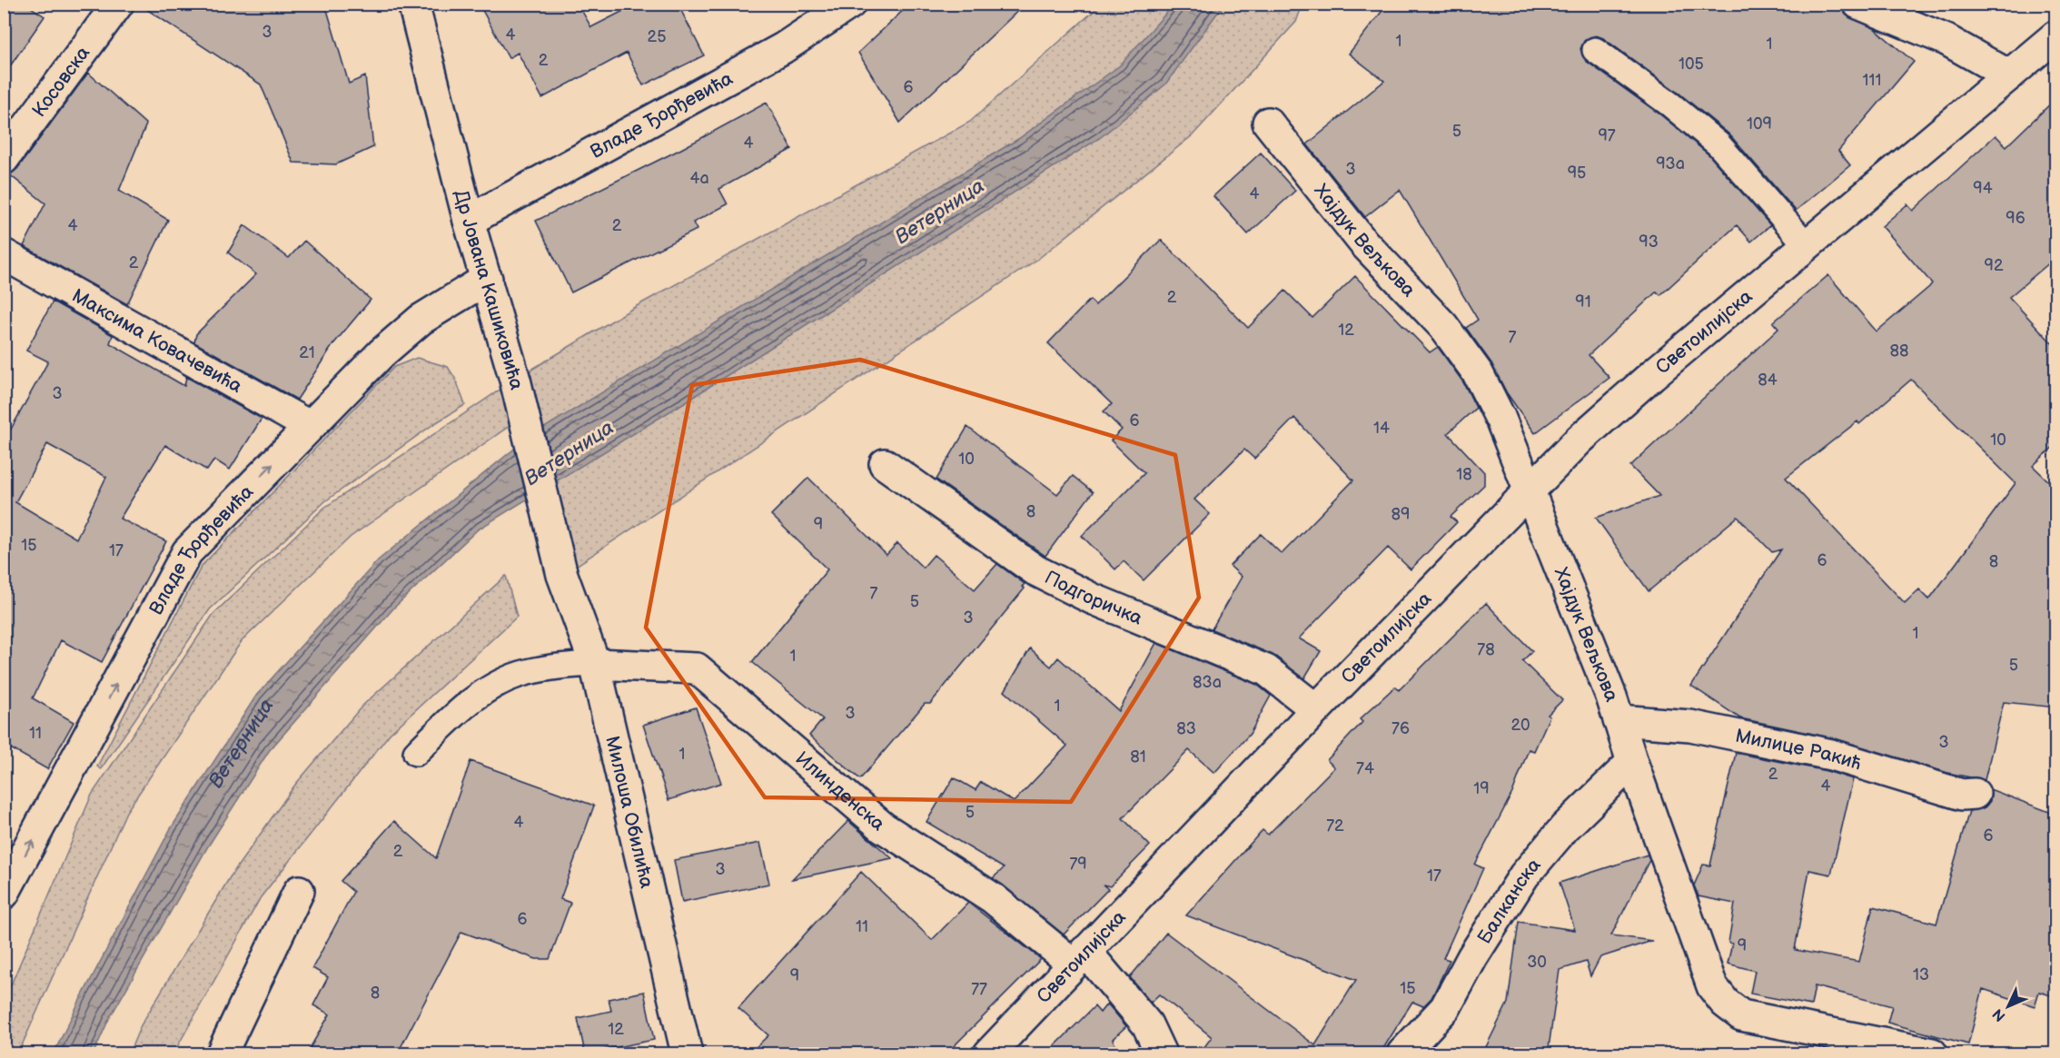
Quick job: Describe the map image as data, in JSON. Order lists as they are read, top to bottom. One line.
{"streets":{"street":["Косовска","Владе Ђорђевића","Хајдук Вељкова","Др Јована Кашиковића","Светоилијска","Максима Ковачевића","Подгоричка","Милице Ракић","Илинденска","Милоша Обилића","Балканска"]},"crossings":[["Владе Ђорђевића","Др Јована Кашиковића"],["Владе Ђорђевића","Максима Ковачевића"],["Хајдук Вељкова","Светоилијска"],["Хајдук Вељкова","Милице Ракић"],["Хајдук Вељкова","Балканска"],["Др Јована Кашиковића","Милоша Обилића"],["Светоилијска","Подгоричка"],["Светоилијска","Илинденска"],["Илинденска","Милоша Обилића"]],"one_way":["Владе Ђорђевића"],"water":["Ветерница"],"house_numbers":["3","4","25","1","1","2","105","111","6","109","5","97","4","93a","3","95","4a","94","4","96","4","2","93","2","92","2","91","12","7","88","21","84","3","6","14","10","10","18","8","89","9","15","17","6","8","7","5","3","1","78","1","5","83a","1","3","20","83","76","11","3","1","81","74","2","4","19","5","4","72","6","2","79","3","17","6","11","9","30","13","9","15","77","8","12"],"north":"bottom left"}
